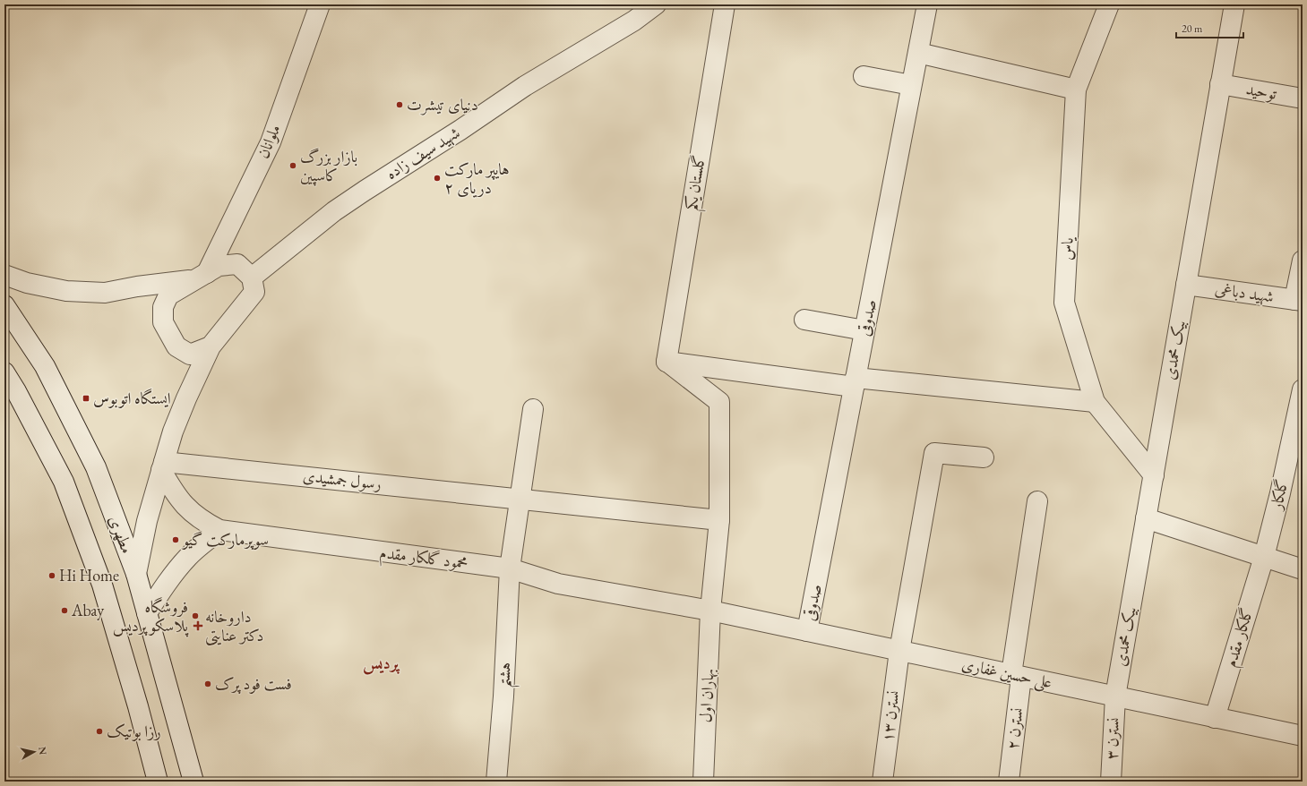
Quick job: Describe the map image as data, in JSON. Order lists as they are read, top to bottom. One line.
{"streets":{"street":["توحید","ملوانان","شهید سیف زاده","گلستان یکم","یاس","شهید دباغی","صدوقی","بیک محمدی","رسول جمشیدی","گلکار","مطهری","محمود گلکار مقدم","گلکار مقدم","علی حسین غفاری","هشتم","بهاران اول","نسترن ۱۳","نسترن ۲","نسترن ۳"]},"crossings":[["توحید","بیک محمدی"],["گلستان یکم","بهاران اول"],["یاس","بیک محمدی"],["شهید دباغی","بیک محمدی"],["صدوقی","علی حسین غفاری"],["بیک محمدی","علی حسین غفاری"],["بیک محمدی","نسترن ۳"],["رسول جمشیدی","محمود گلکار مقدم"],["رسول جمشیدی","هشتم"],["رسول جمشیدی","بهاران اول"],["گلکار","گلکار مقدم"],["محمود گلکار مقدم","علی حسین غفاری"],["محمود گلکار مقدم","هشتم"],["محمود گلکار مقدم","بهاران اول"],["گلکار مقدم","علی حسین غفاری"],["علی حسین غفاری","بهاران اول"],["علی حسین غفاری","نسترن ۱۳"],["علی حسین غفاری","نسترن ۲"],["علی حسین غفاری","نسترن ۳"]],"districts":["پردیس"],"places":{"other":["دنیای تیشرت","بازار بزرگ کاسپین","هایپر مارکت دریای ۲","سوپرمارکت گیو","Hi Home","Abay","فروشگاه پلاسکو پردیس","فست فود پرک","رزا بوتیک"],"transit":["ایستگاه اتوبوس"],"health":["داروخانه دکتر عنایتی"]},"scale_bar":"20 m","north":"right"}
